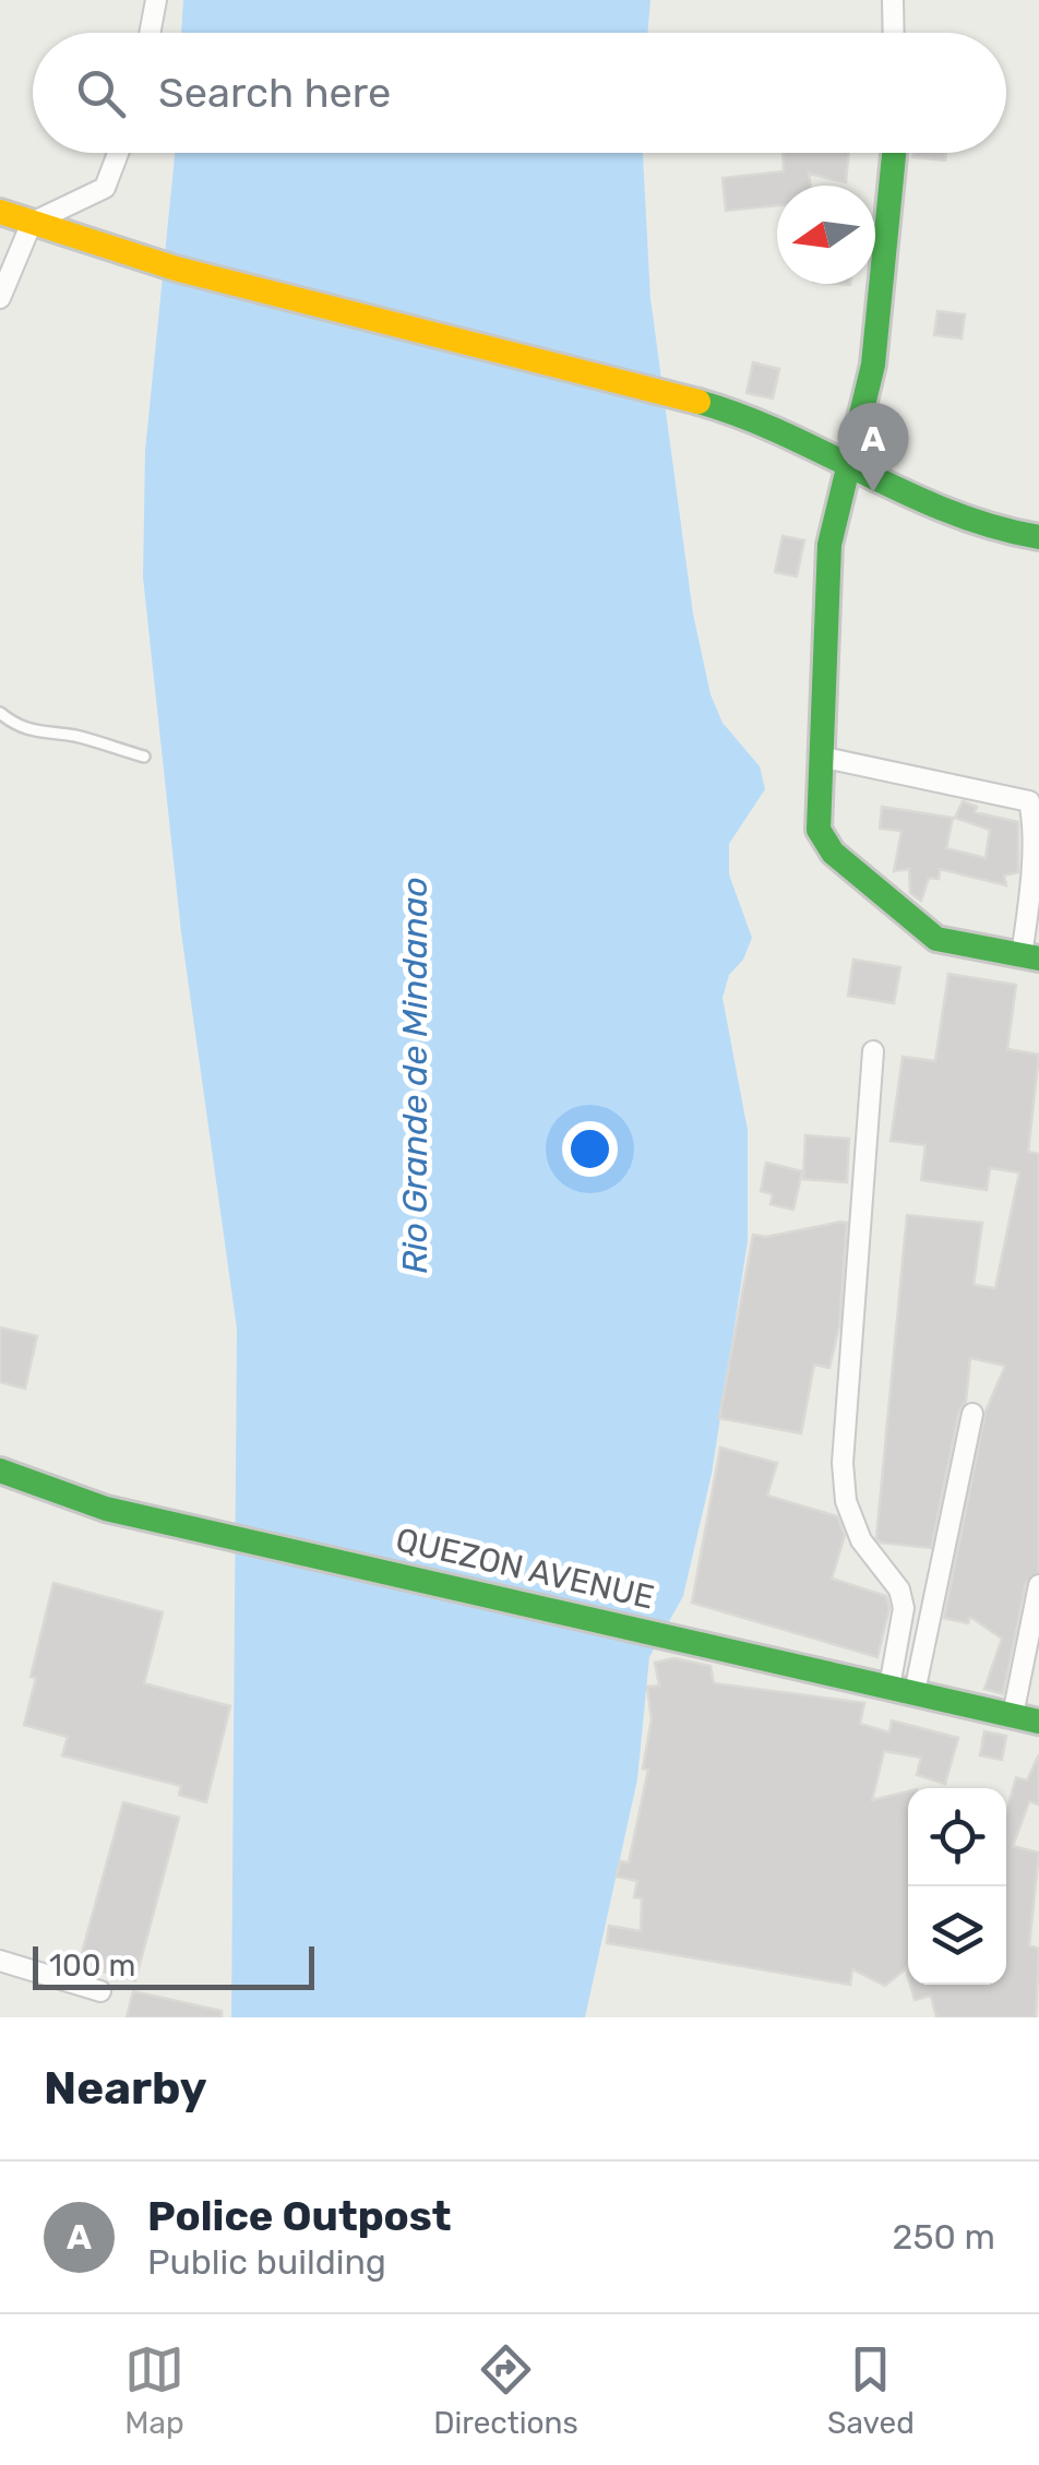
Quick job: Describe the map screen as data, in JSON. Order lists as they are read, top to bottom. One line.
{"streets":{"street":["QUEZON AVENUE"]},"water":["Rio Grande de Mindanao"],"scale_bar":"100 m","north":"left","page":{"search":"Search here","pins":"A","scale":"100 m","heading":"Nearby","list":[{"mark":"A","name":"Police Outpost","note":"Public building","value":"250 m"}],"nav":["Map","Directions","Saved"]}}
